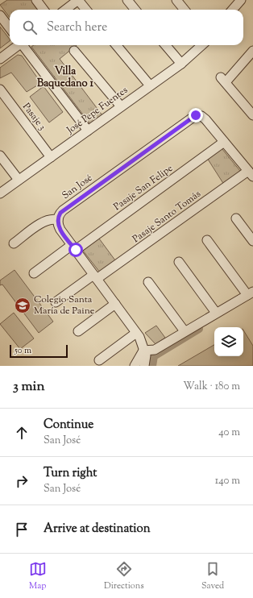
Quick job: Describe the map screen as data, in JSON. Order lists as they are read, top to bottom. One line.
{"streets":{"street":["José Pepe Fuentes","Pasaje 3","San José","Pasaje San Felipe","Pasaje Santo Tomás"]},"crossings":[["José Pepe Fuentes","Pasaje 3"],["San José","Pasaje San Felipe"],["San José","Pasaje Santo Tomás"]],"districts":["Villa Baquedano 1"],"places":{"school or university":["Colegio Santa María de Paine"]},"scale_bar":"50 m","page":{"search":"Search here","scale":"50 m","heading":["3 min","Walk · 180 m"],"list":[["Continue","San José","40 m"],["Turn right","San José","140 m"],"Arrive at destination"],"nav":["Map","Directions","Saved"]}}
